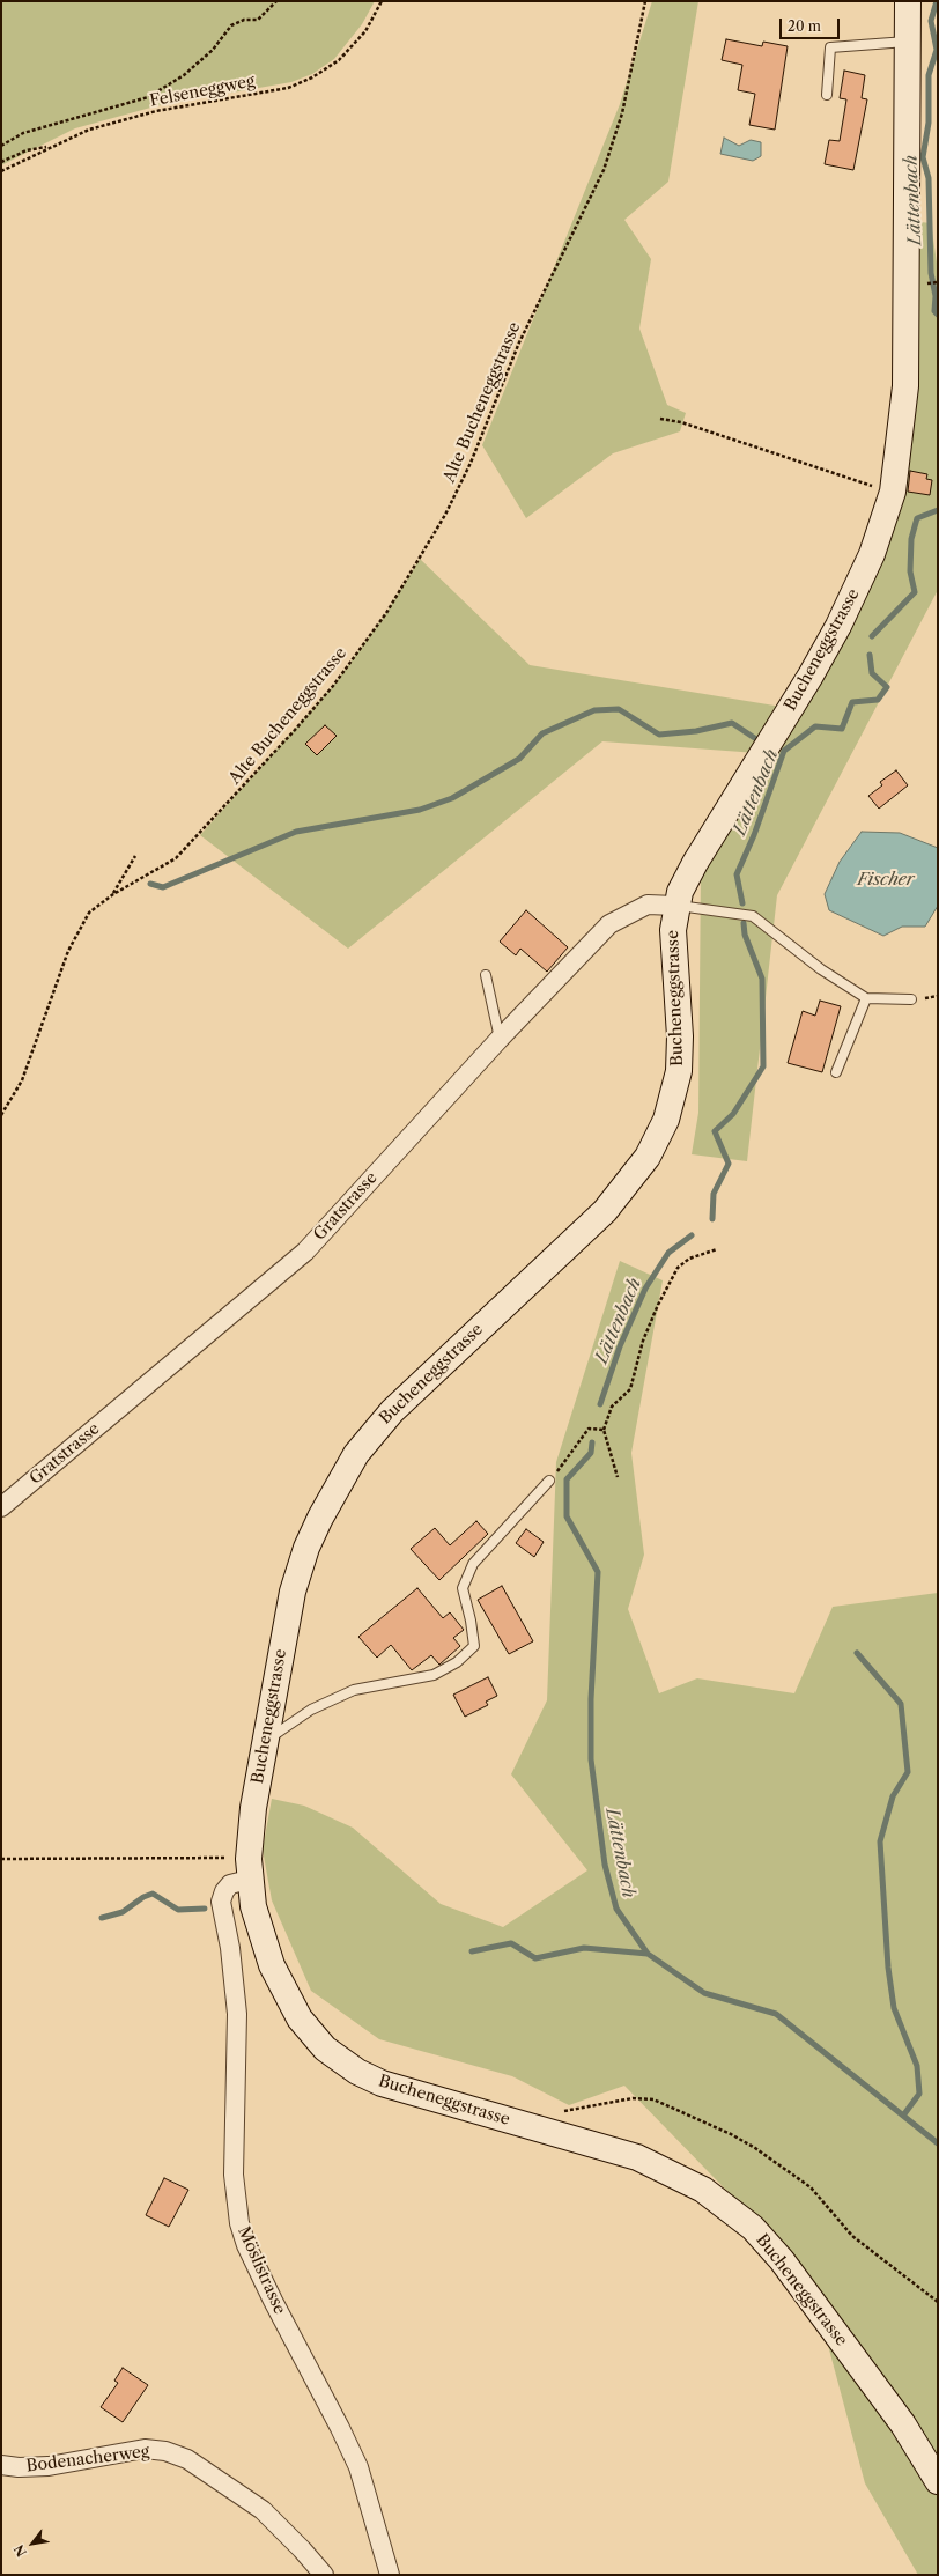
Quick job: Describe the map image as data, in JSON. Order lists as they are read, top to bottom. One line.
{"streets":{"street":["Bucheneggstrasse","Gratstrasse","Möslistrasse","Bodenacherweg"],"path":["Felseneggweg","Alte Bucheneggstrasse"]},"crossings":[["Bucheneggstrasse","Gratstrasse"],["Bucheneggstrasse","Möslistrasse"]],"water":["Lättenbach","Fischer"],"scale_bar":"20 m","north":"bottom left"}
